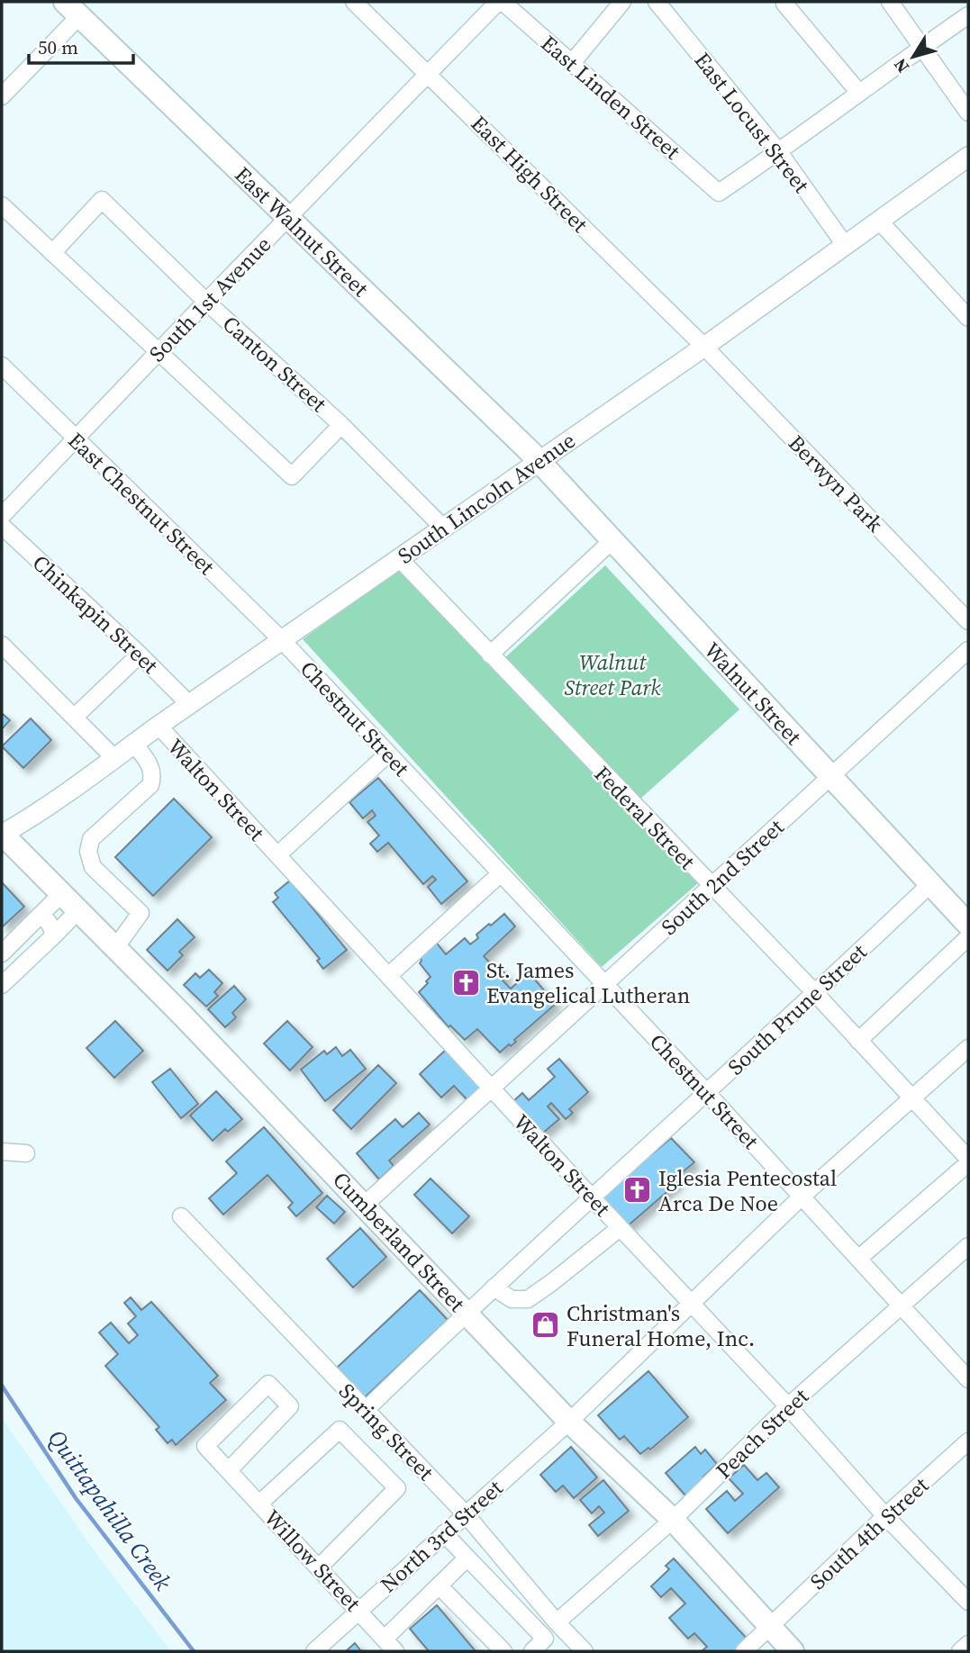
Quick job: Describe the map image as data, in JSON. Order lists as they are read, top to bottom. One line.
{"streets":{"highway":["East Walnut Street","Walnut Street","Cumberland Street"],"main road":["South Lincoln Avenue"],"street":["East Linden Street","East Locust Street","East High Street","South 1st Avenue","Canton Street","Berwyn Park","East Chestnut Street","Chinkapin Street","Chestnut Street","Walton Street","Federal Street","South 2nd Street","South Prune Street","Spring Street","Peach Street","South 4th Street","North 3rd Street","Willow Street"]},"crossings":[["East Linden Street","East Locust Street"],["East Linden Street","South 1st Avenue"],["East Locust Street","South Lincoln Avenue"],["East High Street","South 1st Avenue"],["East High Street","Berwyn Park"],["East High Street","South Lincoln Avenue"],["East Walnut Street","South 1st Avenue"],["East Walnut Street","South Lincoln Avenue"],["East Walnut Street","Walnut Street"],["South 1st Avenue","Canton Street"],["South 1st Avenue","East Chestnut Street"],["Canton Street","South Lincoln Avenue"],["Berwyn Park","South Lincoln Avenue"],["South Lincoln Avenue","East Chestnut Street"],["South Lincoln Avenue","Chinkapin Street"],["South Lincoln Avenue","Walnut Street"],["South Lincoln Avenue","Chestnut Street"],["South Lincoln Avenue","Walton Street"],["South Lincoln Avenue","Federal Street"],["South Lincoln Avenue","Cumberland Street"],["East Chestnut Street","Chestnut Street"],["Walnut Street","South 2nd Street"],["Walnut Street","South Prune Street"],["Chestnut Street","South 2nd Street"],["Chestnut Street","South Prune Street"],["Chestnut Street","Peach Street"],["Chestnut Street","North 3rd Street"],["Walton Street","South 2nd Street"],["Walton Street","South Prune Street"],["Walton Street","Peach Street"],["Walton Street","South 4th Street"],["Walton Street","North 3rd Street"],["Federal Street","South 2nd Street"],["Federal Street","South Prune Street"],["Federal Street","North 3rd Street"],["South 2nd Street","Cumberland Street"],["South Prune Street","Cumberland Street"],["South Prune Street","Spring Street"],["Cumberland Street","Peach Street"],["Cumberland Street","South 4th Street"],["Cumberland Street","North 3rd Street"],["Spring Street","Peach Street"],["Spring Street","North 3rd Street"],["North 3rd Street","Willow Street"]],"water":["Quittapahilla Creek"],"parks":["Walnut Street Park"],"places":{"church":["St. James Evangelical Lutheran","Iglesia Pentecostal Arca De Noe"],"shop":["Christman's Funeral Home, Inc."]},"scale_bar":"50 m","north":"bottom left"}
